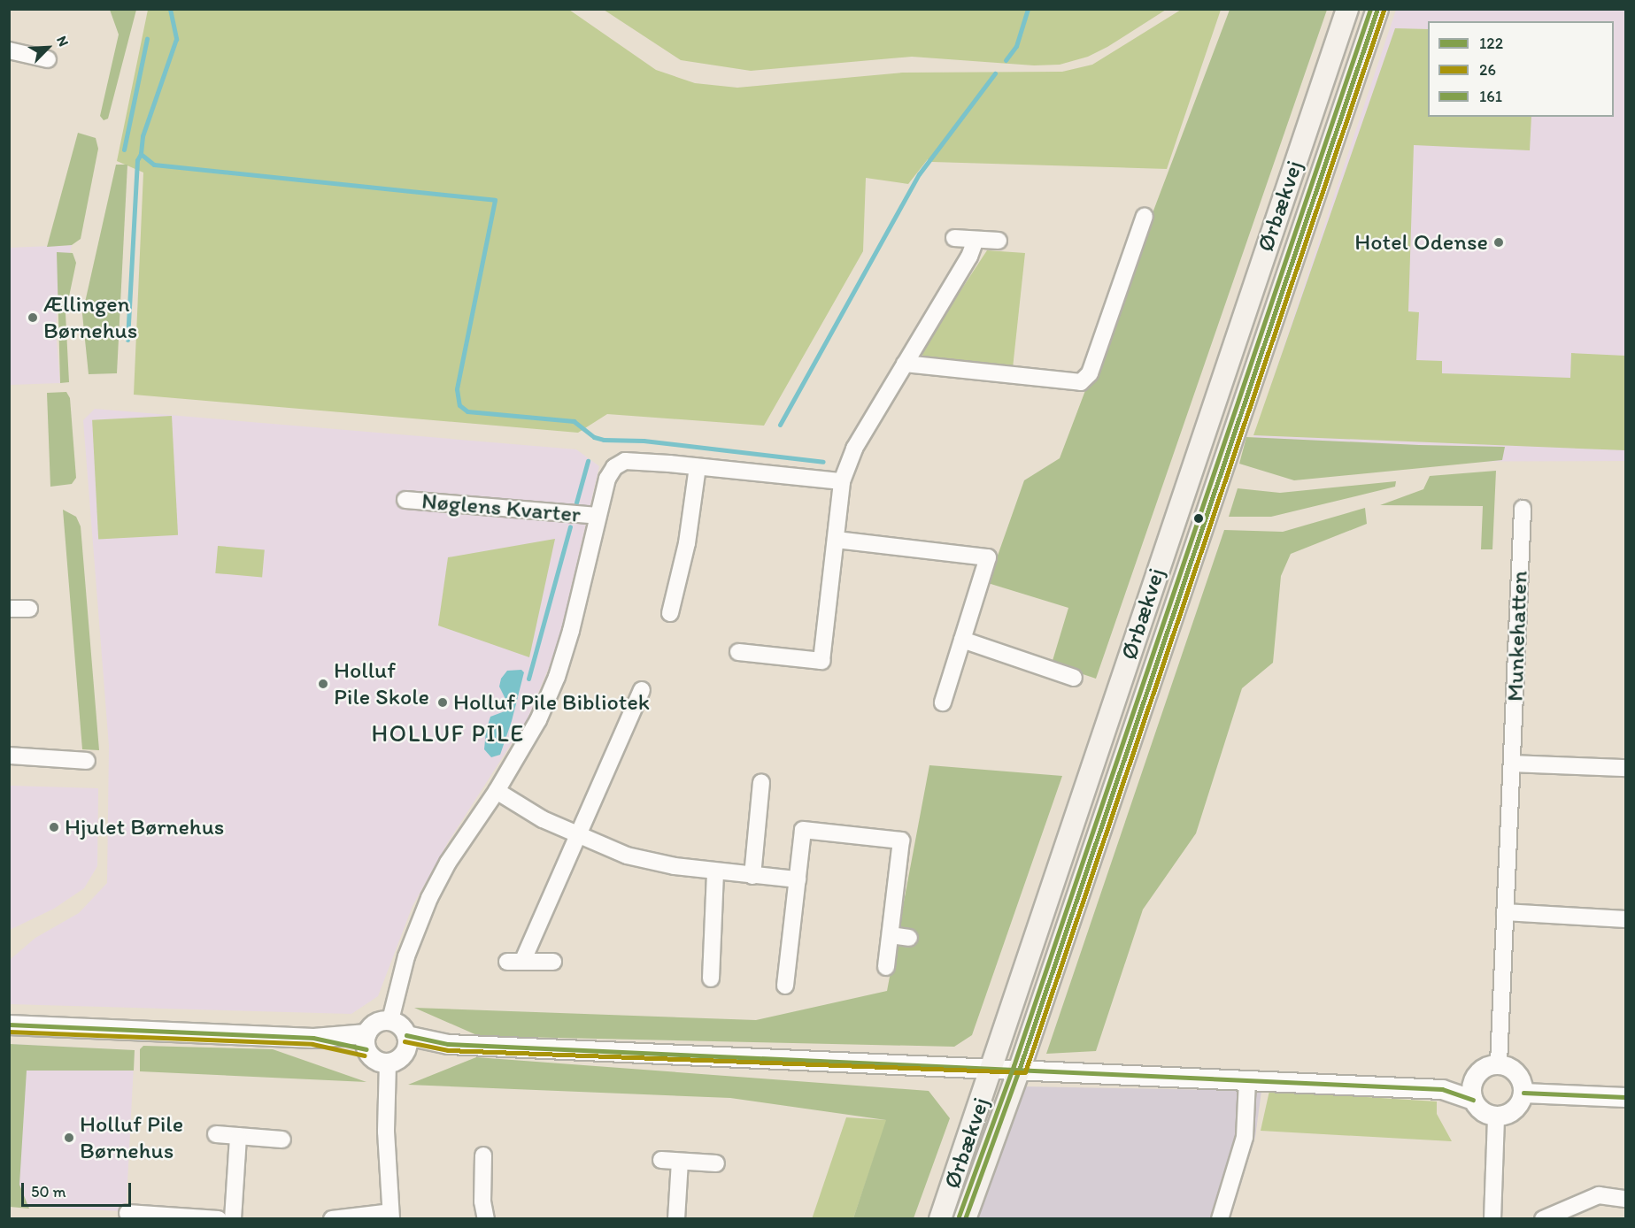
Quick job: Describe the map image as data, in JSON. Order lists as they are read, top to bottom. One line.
{"streets":{"main road":["Ørbækvej"],"street":["Nøglens Kvarter","Munkehatten"]},"districts":["HOLLUF PILE"],"places":["Hotel Odense","Ællingen Børnehus","Holluf Pile Skole","Holluf Pile Bibliotek","Hjulet Børnehus","Holluf Pile Børnehus"],"lines":["transit line 122","transit line 161","transit line 26"],"legend":["122","26","161"],"scale_bar":"50 m","north":"top right"}
